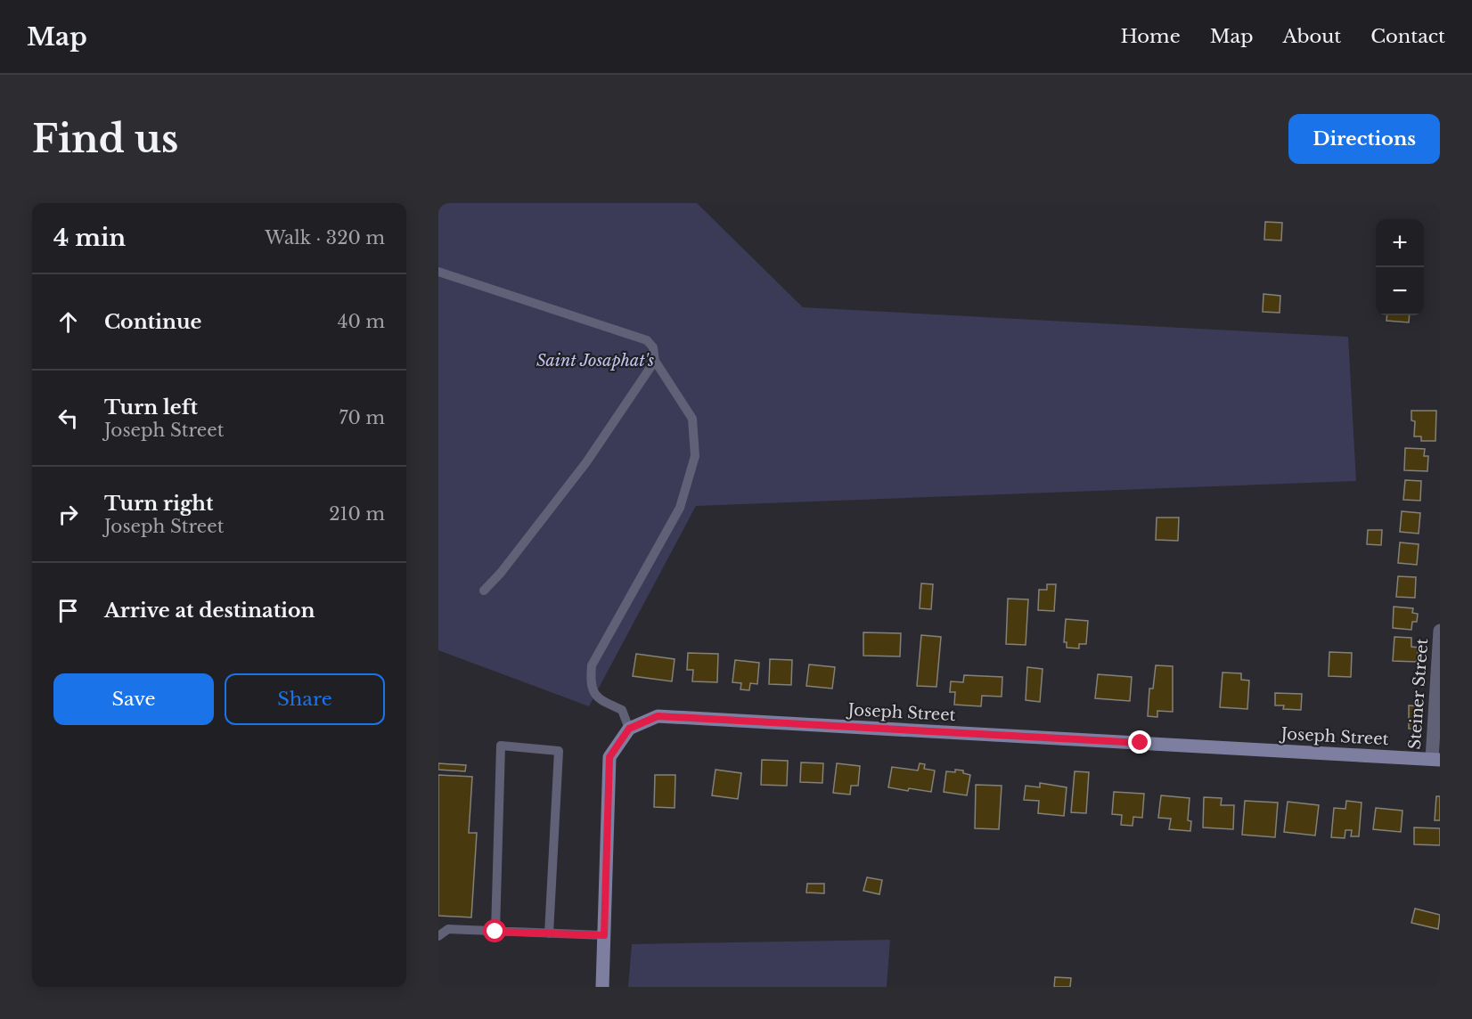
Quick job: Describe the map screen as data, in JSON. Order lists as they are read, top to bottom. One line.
{"streets":{"street":["Steiner Street","Joseph Street"]},"crossings":[["Steiner Street","Joseph Street"]],"parks":["Saint Josaphat's"],"page":{"header":"Map","nav":["Home","Map","About","Contact"],"buttons":["Directions",["Save","Share"]],"title":"Find us","heading":["4 min","Walk · 320 m"],"map_buttons":["+","−"],"list":[["Continue","40 m"],["Turn left","Joseph Street","70 m"],["Turn right","Joseph Street","210 m"],"Arrive at destination"]}}
